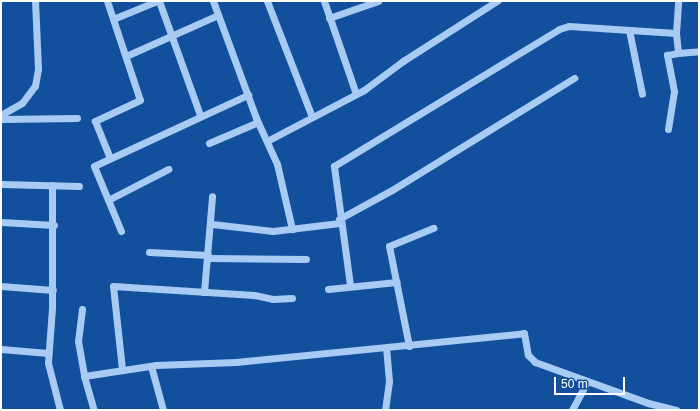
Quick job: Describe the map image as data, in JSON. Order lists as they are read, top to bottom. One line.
{"scale_bar":"50 m"}
